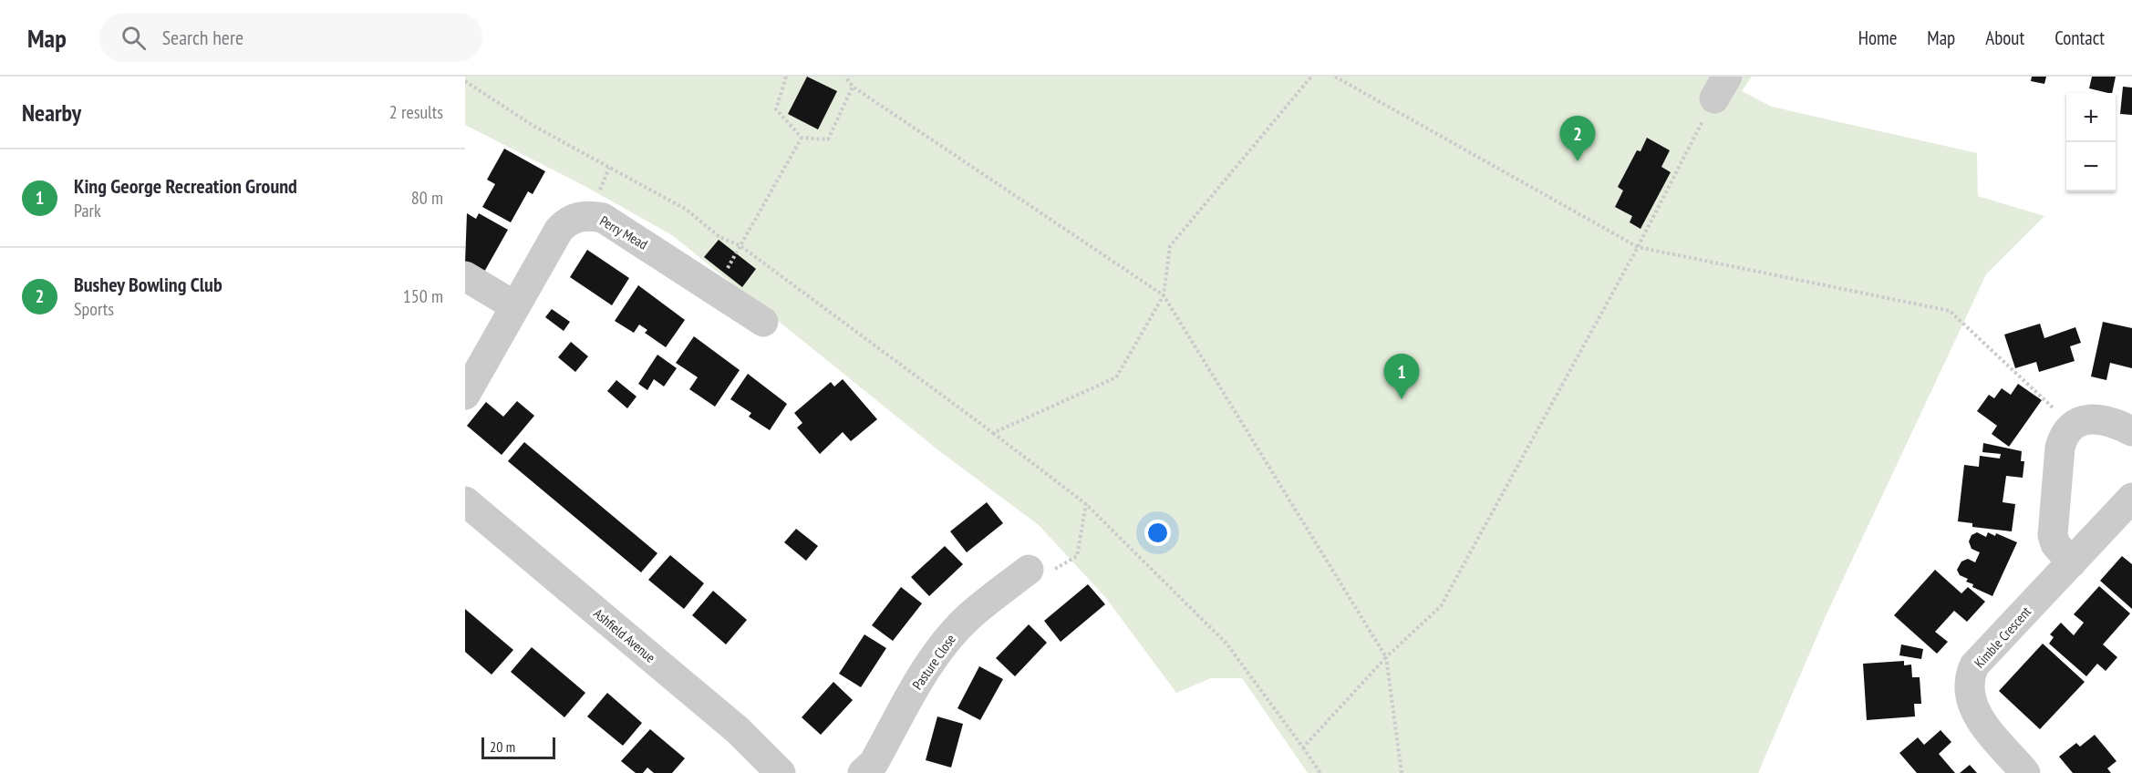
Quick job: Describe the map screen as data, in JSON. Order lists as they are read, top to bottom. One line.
{"streets":{"street":["Perry Mead","Ashfield Avenue","Kimble Crescent","Pasture Close"]},"scale_bar":"20 m","page":{"header":"Map","search":"Search here","nav":["Home","Map","About","Contact"],"heading":["Nearby","2 results"],"map_buttons":["+","−"],"pins":["2","1"],"list":[{"mark":"1","name":"King George Recreation Ground","note":"Park","value":"80 m"},{"mark":"2","name":"Bushey Bowling Club","note":"Sports","value":"150 m"}],"scale":"20 m"}}
